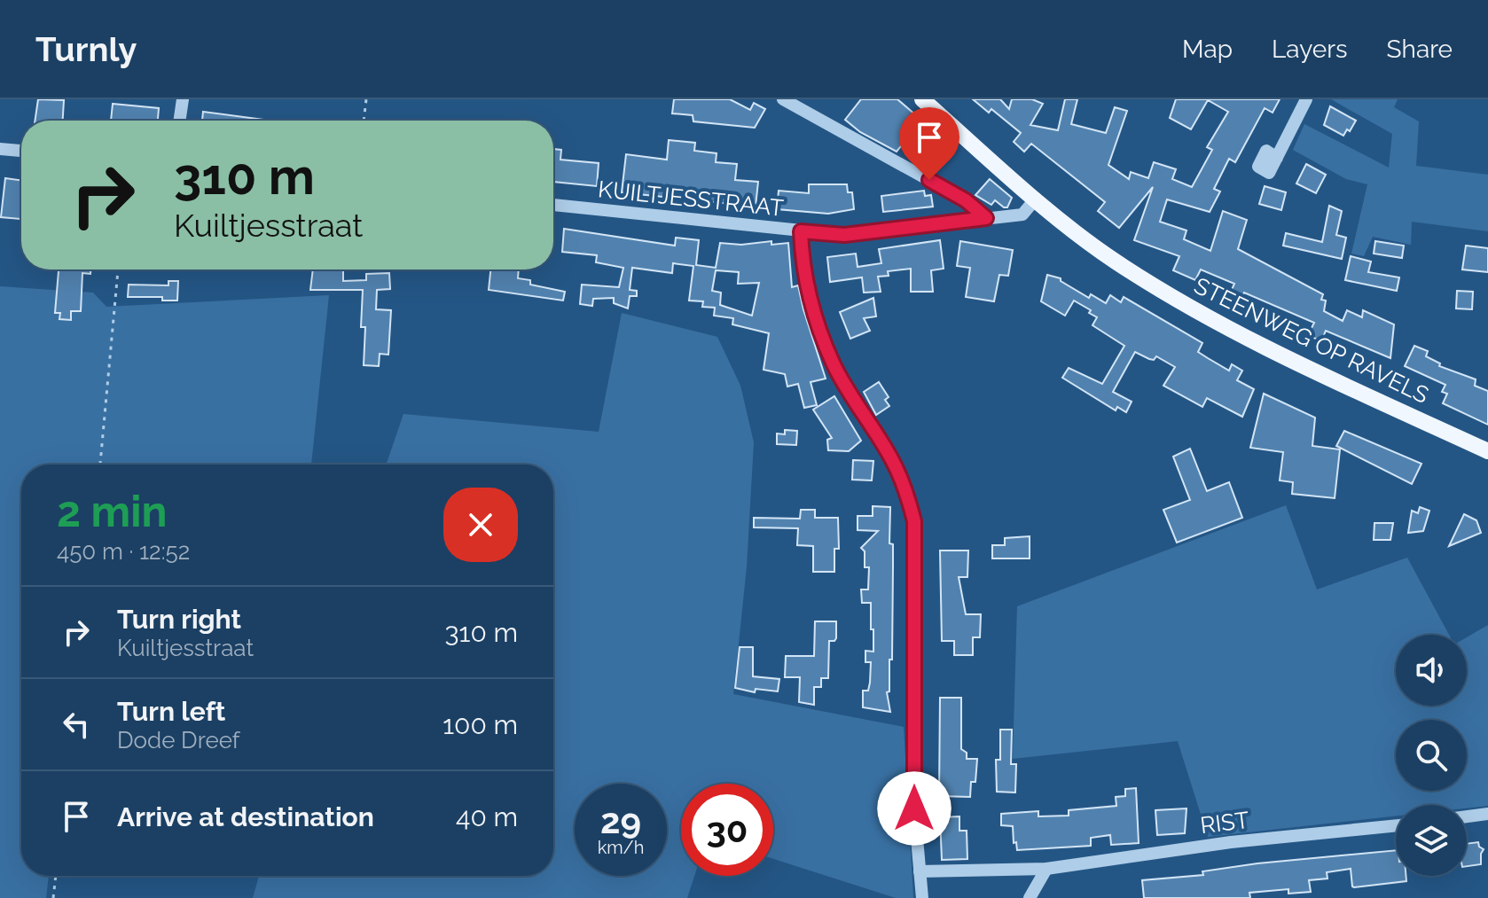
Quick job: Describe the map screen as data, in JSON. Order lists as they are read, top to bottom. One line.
{"streets":{"main road":["STEENWEG OP RAVELS"],"street":["KUILTJESSTRAAT","RIST"]},"crossings":[["KUILTJESSTRAAT","STEENWEG OP RAVELS"]],"page":{"header":"Turnly","nav":["Map","Layers","Share"],"turn":["310 m","Kuiltjesstraat"],"heading":["2 min","450 m · 12:52"],"list":[{"name":"Turn right","note":"Kuiltjesstraat","value":"310 m"},{"name":"Turn left","note":"Dode Dreef","value":"100 m"},{"name":"Arrive at destination","value":"40 m"}],"speed":"29 km/h","limit":"30"}}
